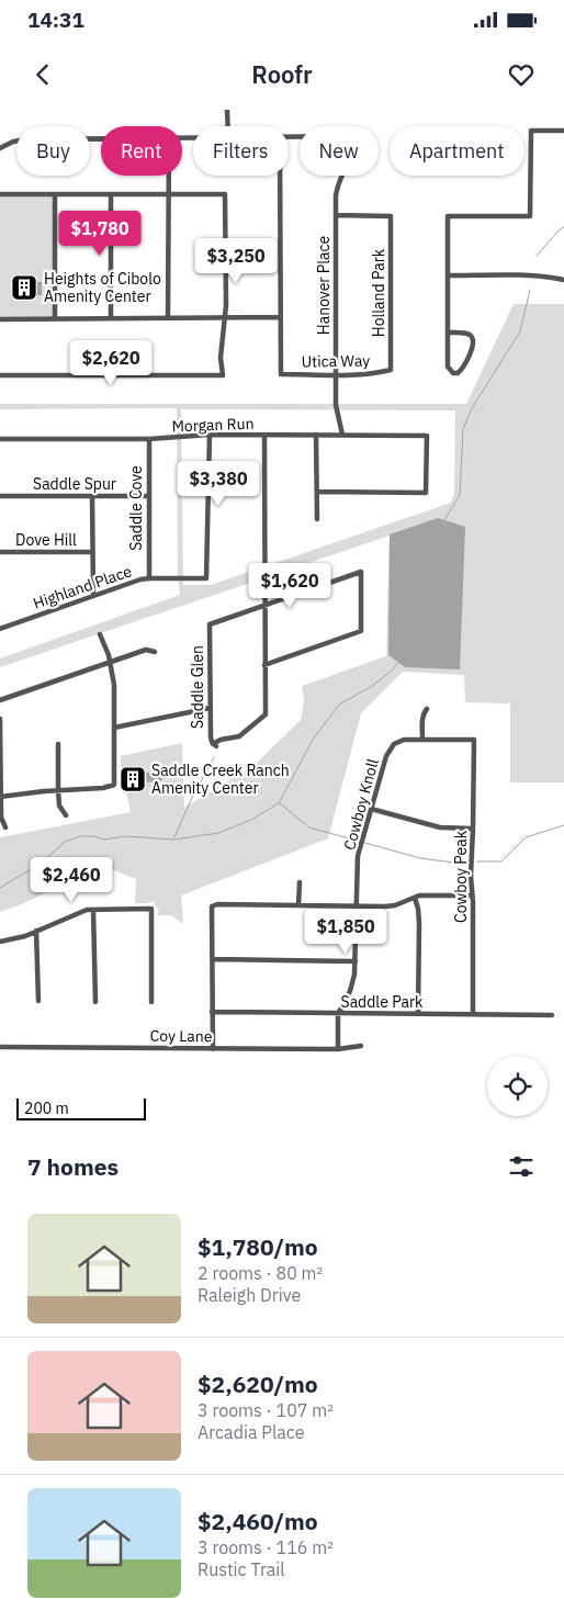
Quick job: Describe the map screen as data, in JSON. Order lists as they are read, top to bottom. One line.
{"streets":{"street":["Hanover Place","Holland Park","Utica Way","Morgan Run","Saddle Spur","Saddle Cove","Dove Hill","Highland Place","Saddle Glen","Cowboy Knoll","Cowboy Peak","Saddle Park","Coy Lane"]},"crossings":[["Hanover Place","Holland Park"],["Hanover Place","Utica Way"],["Hanover Place","Morgan Run"],["Holland Park","Utica Way"],["Morgan Run","Saddle Cove"],["Morgan Run","Highland Place"],["Saddle Spur","Saddle Cove"],["Saddle Cove","Highland Place"],["Cowboy Knoll","Cowboy Peak"],["Cowboy Knoll","Saddle Park"],["Cowboy Knoll","Coy Lane"],["Cowboy Peak","Saddle Park"]],"places":{"building":["Heights of Cibolo Amenity Center","Saddle Creek Ranch Amenity Center"]},"scale_bar":"200 m","page":{"status":"14:31","header":"Roofr","chip":["Buy","Rent","Filters","New","Apartment"],"price":["$1,780","$3,250","$2,620","$3,380","$1,620","$2,460","$1,850"],"scale":"200 m","heading":"7 homes","list":[{"name":"$1,780/mo","note":"2 rooms · 80 m² · Raleigh Drive"},{"name":"$2,620/mo","note":"3 rooms · 107 m² · Arcadia Place"},{"name":"$2,460/mo","note":"3 rooms · 116 m² · Rustic Trail"}]}}
